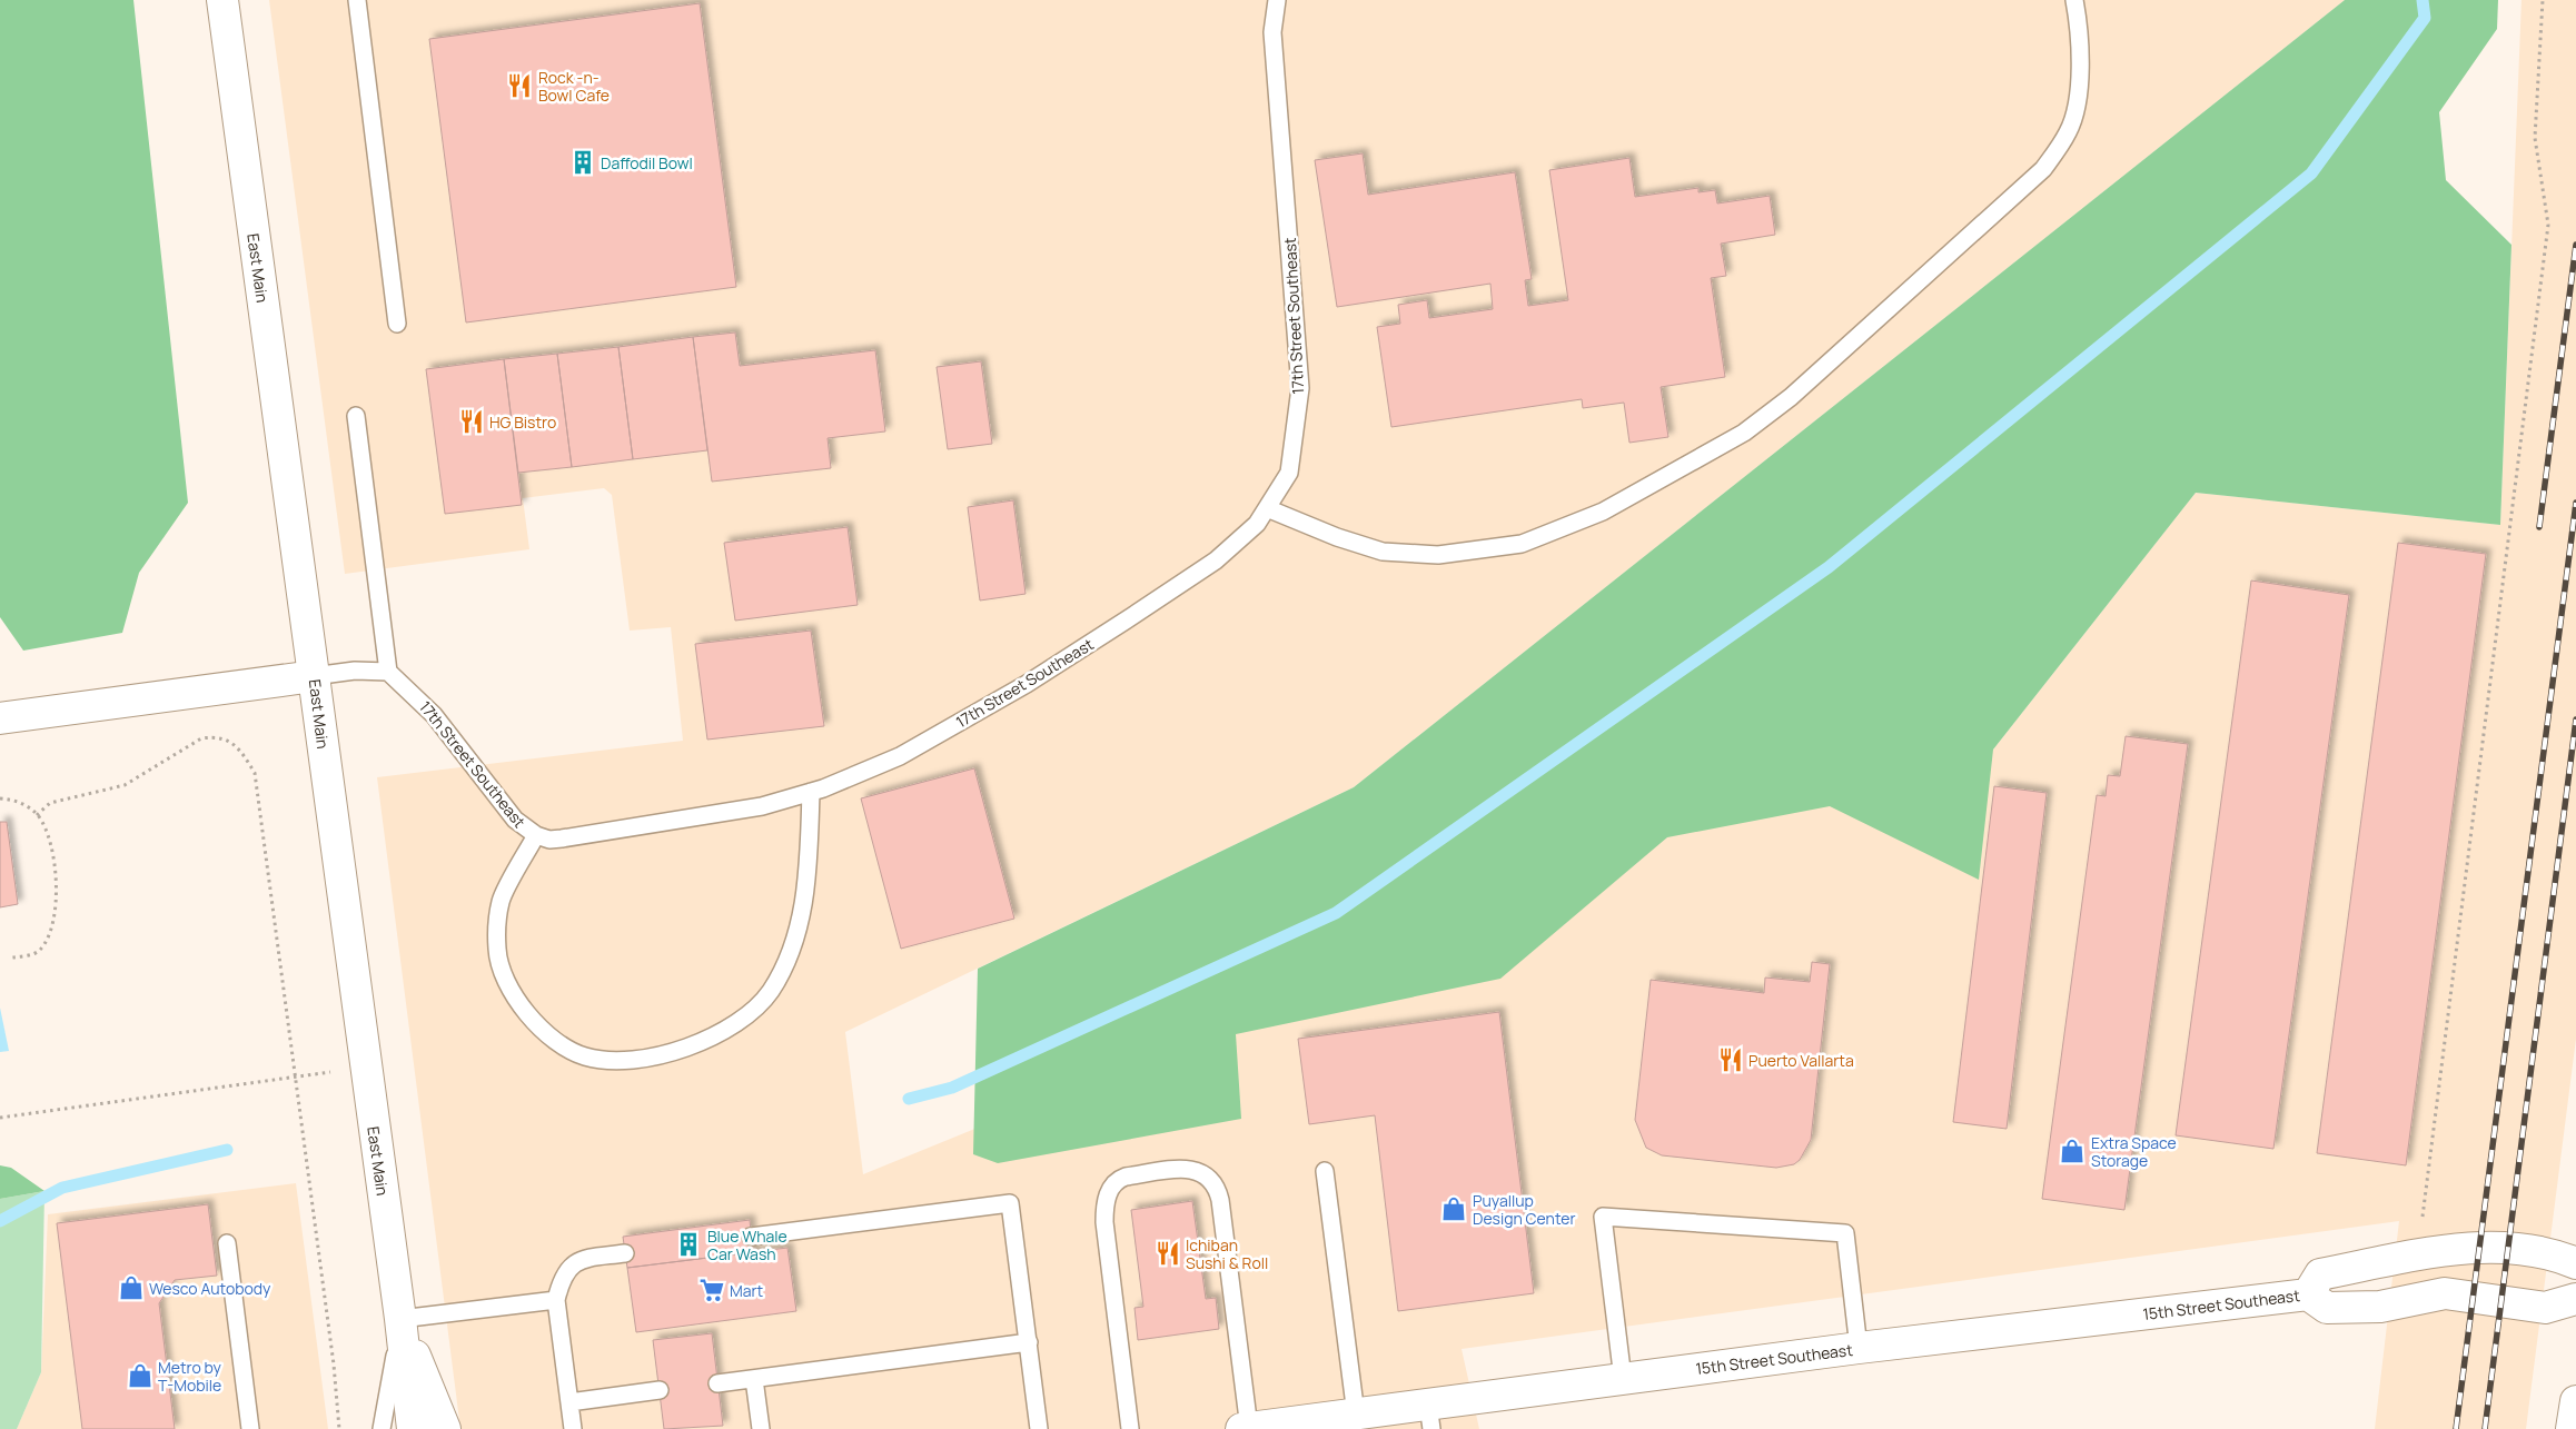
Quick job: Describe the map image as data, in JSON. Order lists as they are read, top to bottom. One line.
{"streets":{"street":["East Main","15th Street Southeast"],"lane":["17th Street Southeast"]},"places":{"restaurant":["Rock -n- Bowl Cafe","HG Bistro","Puerto Vallarta","Ichiban Sushi & Roll"],"building":["Daffodil Bowl","Blue Whale Car Wash"],"shop":["Extra Space Storage","Puyallup Design Center","Wesco Autobody","Metro by T-Mobile"],"supermarket":["Mart"]}}
